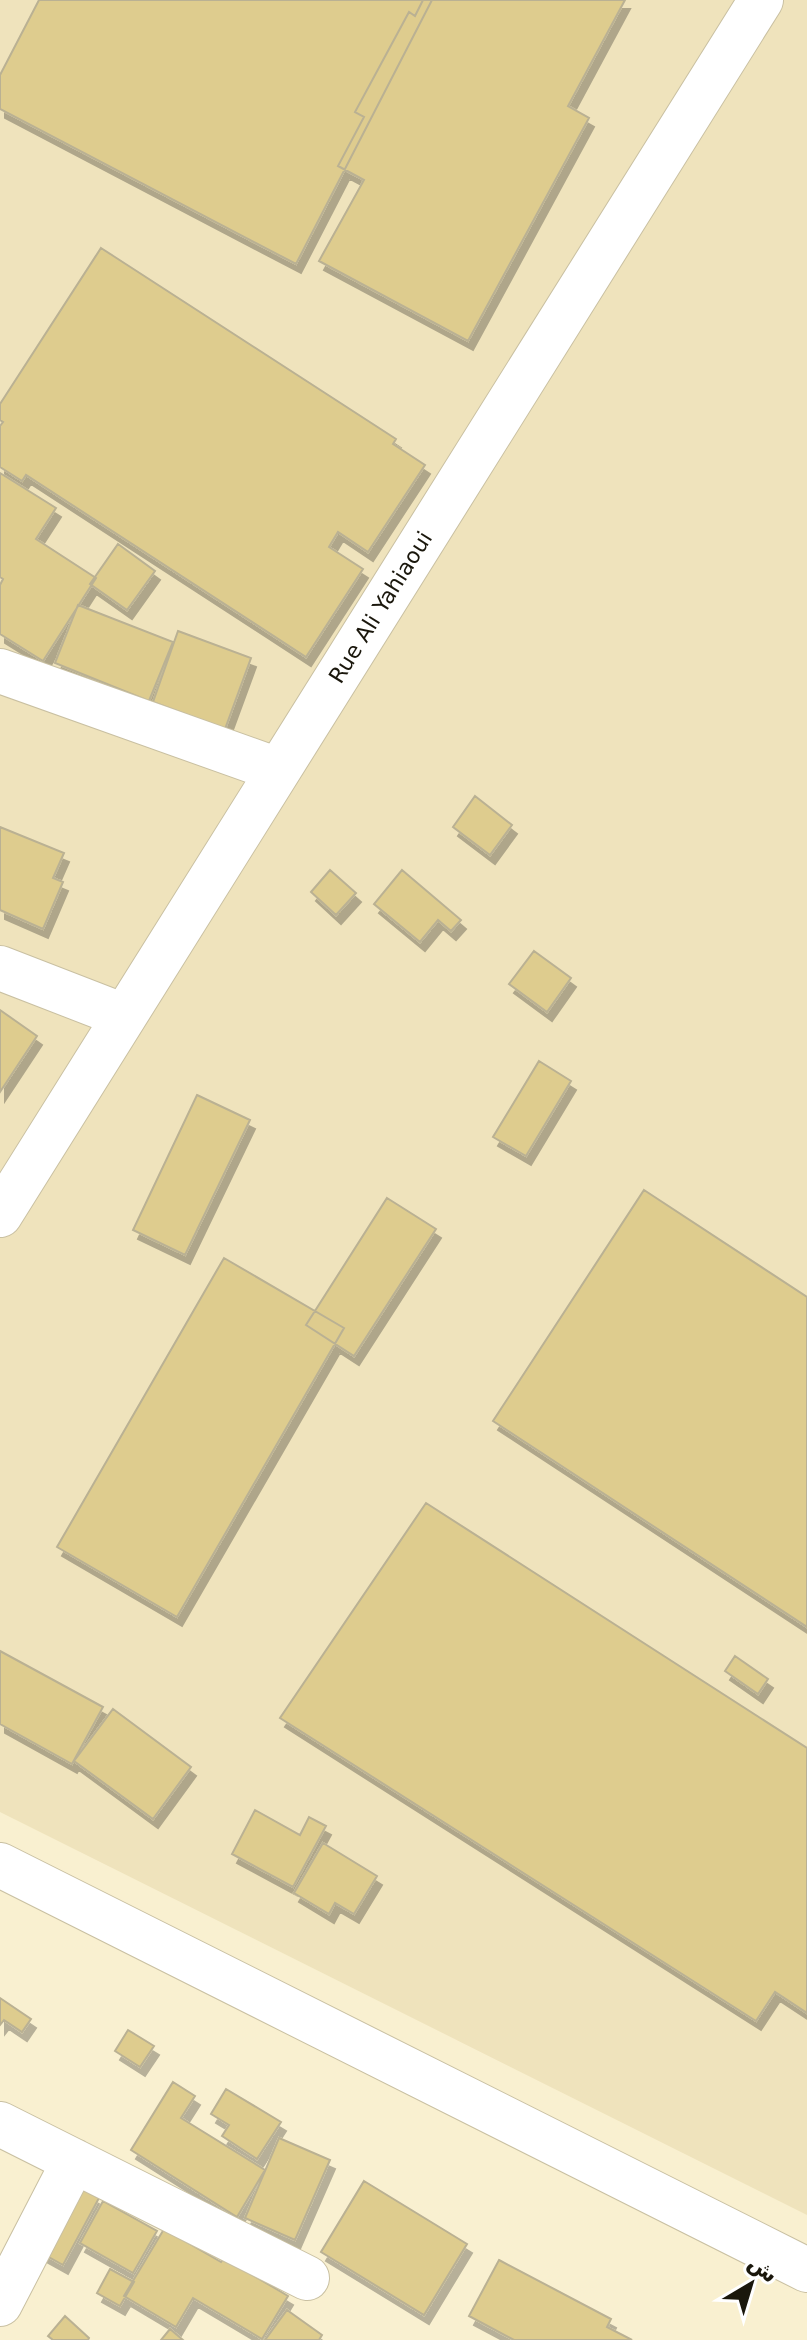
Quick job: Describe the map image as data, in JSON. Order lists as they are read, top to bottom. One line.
{"streets":{"street":["Rue Ali Yahiaoui"]},"north":"top right"}
